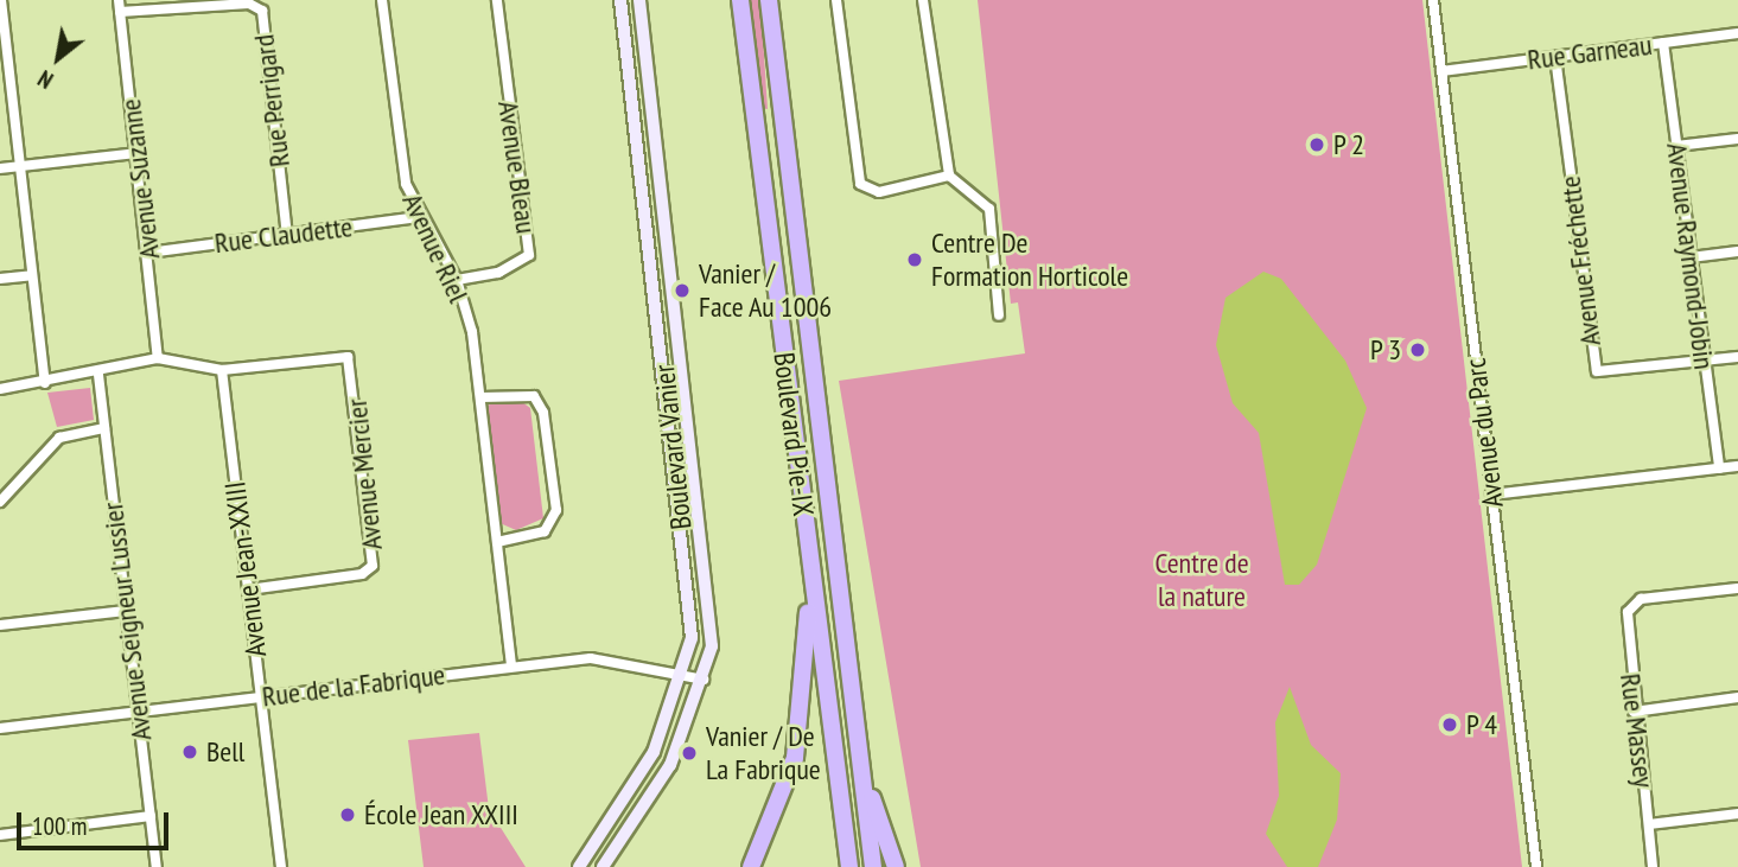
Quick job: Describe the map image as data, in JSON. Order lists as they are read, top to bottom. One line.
{"streets":{"highway":["Boulevard Pie-IX"],"street":["Rue Garneau","Rue Perrigard","Avenue Bleau","Avenue Suzanne","Rue Claudette","Avenue Riel","Avenue Raymond-Jobin","Avenue Fréchette","Avenue du Parc","Boulevard Vanier","Avenue Mercier","Avenue Jean-XXIII","Avenue Seigneur Lussier","Rue de la Fabrique","Rue Massey"]},"crossings":[["Rue Garneau","Avenue Raymond-Jobin"],["Rue Garneau","Avenue Fréchette"],["Rue Garneau","Avenue du Parc"],["Rue Perrigard","Avenue Suzanne"],["Rue Perrigard","Rue Claudette"],["Avenue Bleau","Avenue Riel"],["Avenue Suzanne","Rue Claudette"],["Rue Claudette","Avenue Riel"],["Avenue Riel","Rue de la Fabrique"],["Avenue Raymond-Jobin","Avenue Fréchette"],["Boulevard Vanier","Rue de la Fabrique"],["Avenue Mercier","Avenue Jean-XXIII"],["Avenue Jean-XXIII","Rue de la Fabrique"],["Avenue Seigneur Lussier","Rue de la Fabrique"]],"parks":["Centre de la nature"],"places":["P 2","Centre De Formation Horticole","Vanier / Face Au 1006","P 3","P 4","Bell","Vanier / De La Fabrique","École Jean XXIII"],"scale_bar":"100 m","north":"bottom left"}
